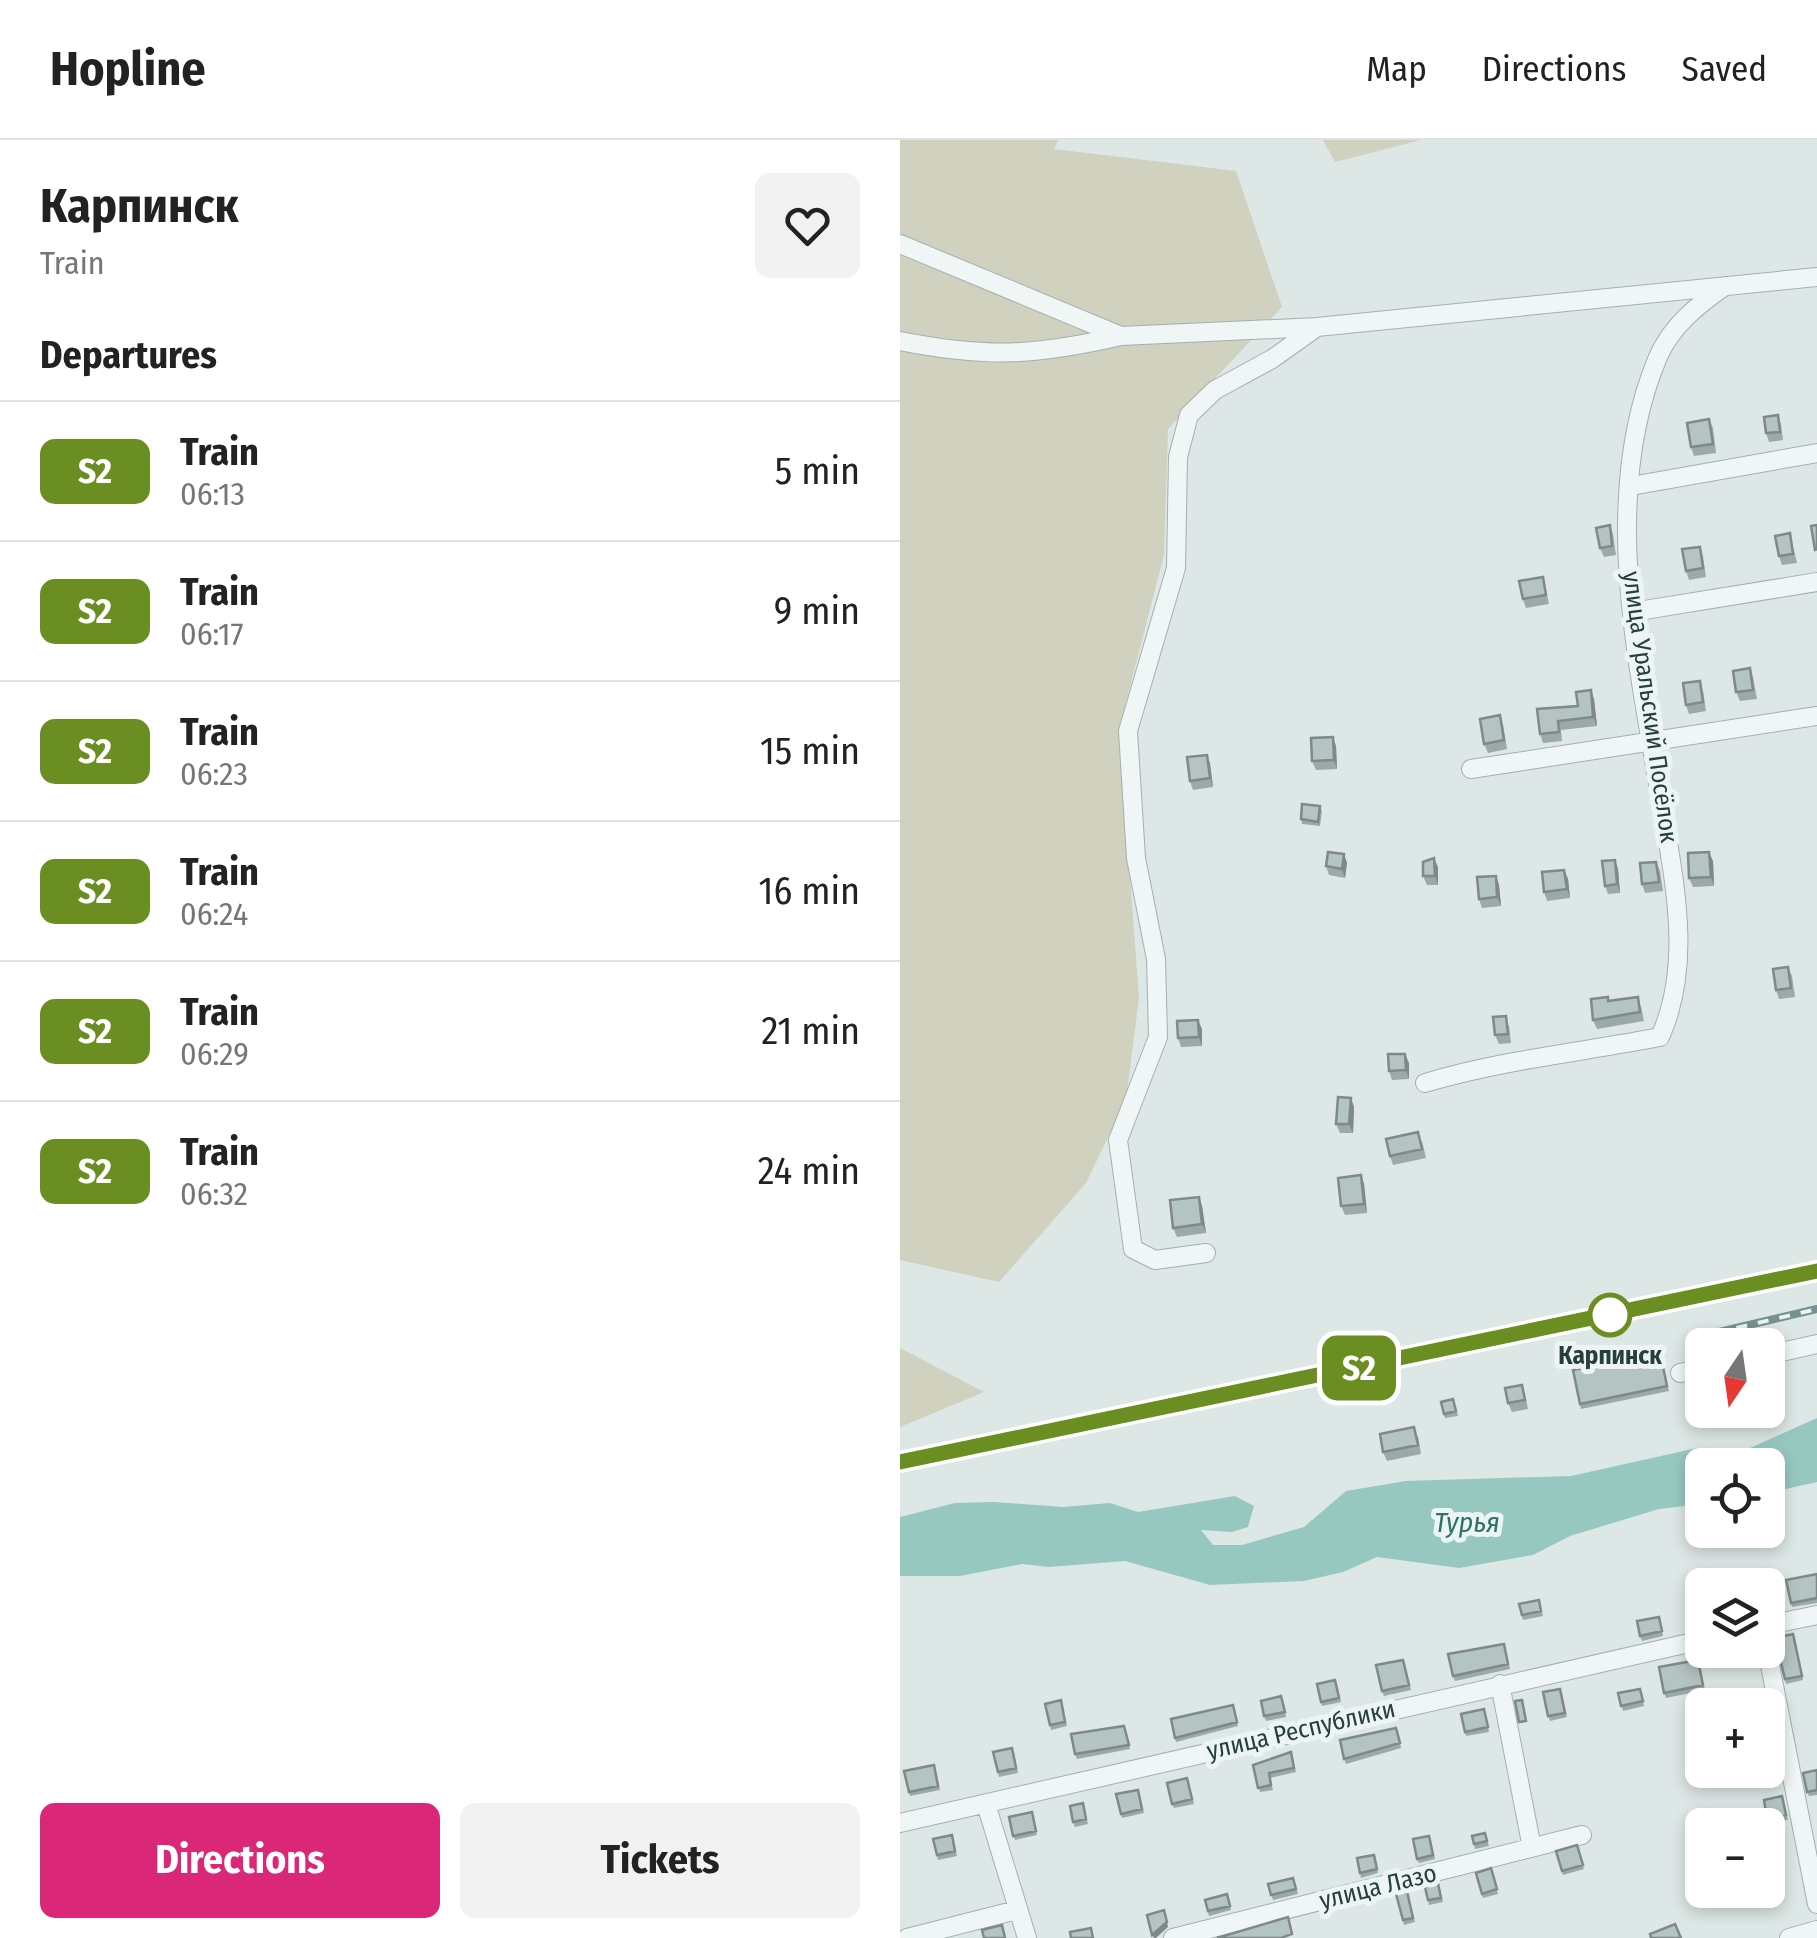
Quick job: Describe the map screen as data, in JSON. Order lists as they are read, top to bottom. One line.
{"streets":{"street":["улица Уральский Посёлок","улица Республики","улица Лазо"]},"water":["Турья"],"places":["Карпинск"],"north":"bottom","page":{"header":"Hopline","nav":["Map","Directions","Saved"],"heading":[["Карпинск","Train"],"Departures"],"on_map":"S2","list":[{"mark":"S2","name":"Train","note":"06:13","value":"5 min"},{"mark":"S2","name":"Train","note":"06:17","value":"9 min"},{"mark":"S2","name":"Train","note":"06:23","value":"15 min"},{"mark":"S2","name":"Train","note":"06:24","value":"16 min"},{"mark":"S2","name":"Train","note":"06:29","value":"21 min"},{"mark":"S2","name":"Train","note":"06:32","value":"24 min"}],"map_buttons":["+","−"],"buttons":["Directions","Tickets"]}}
